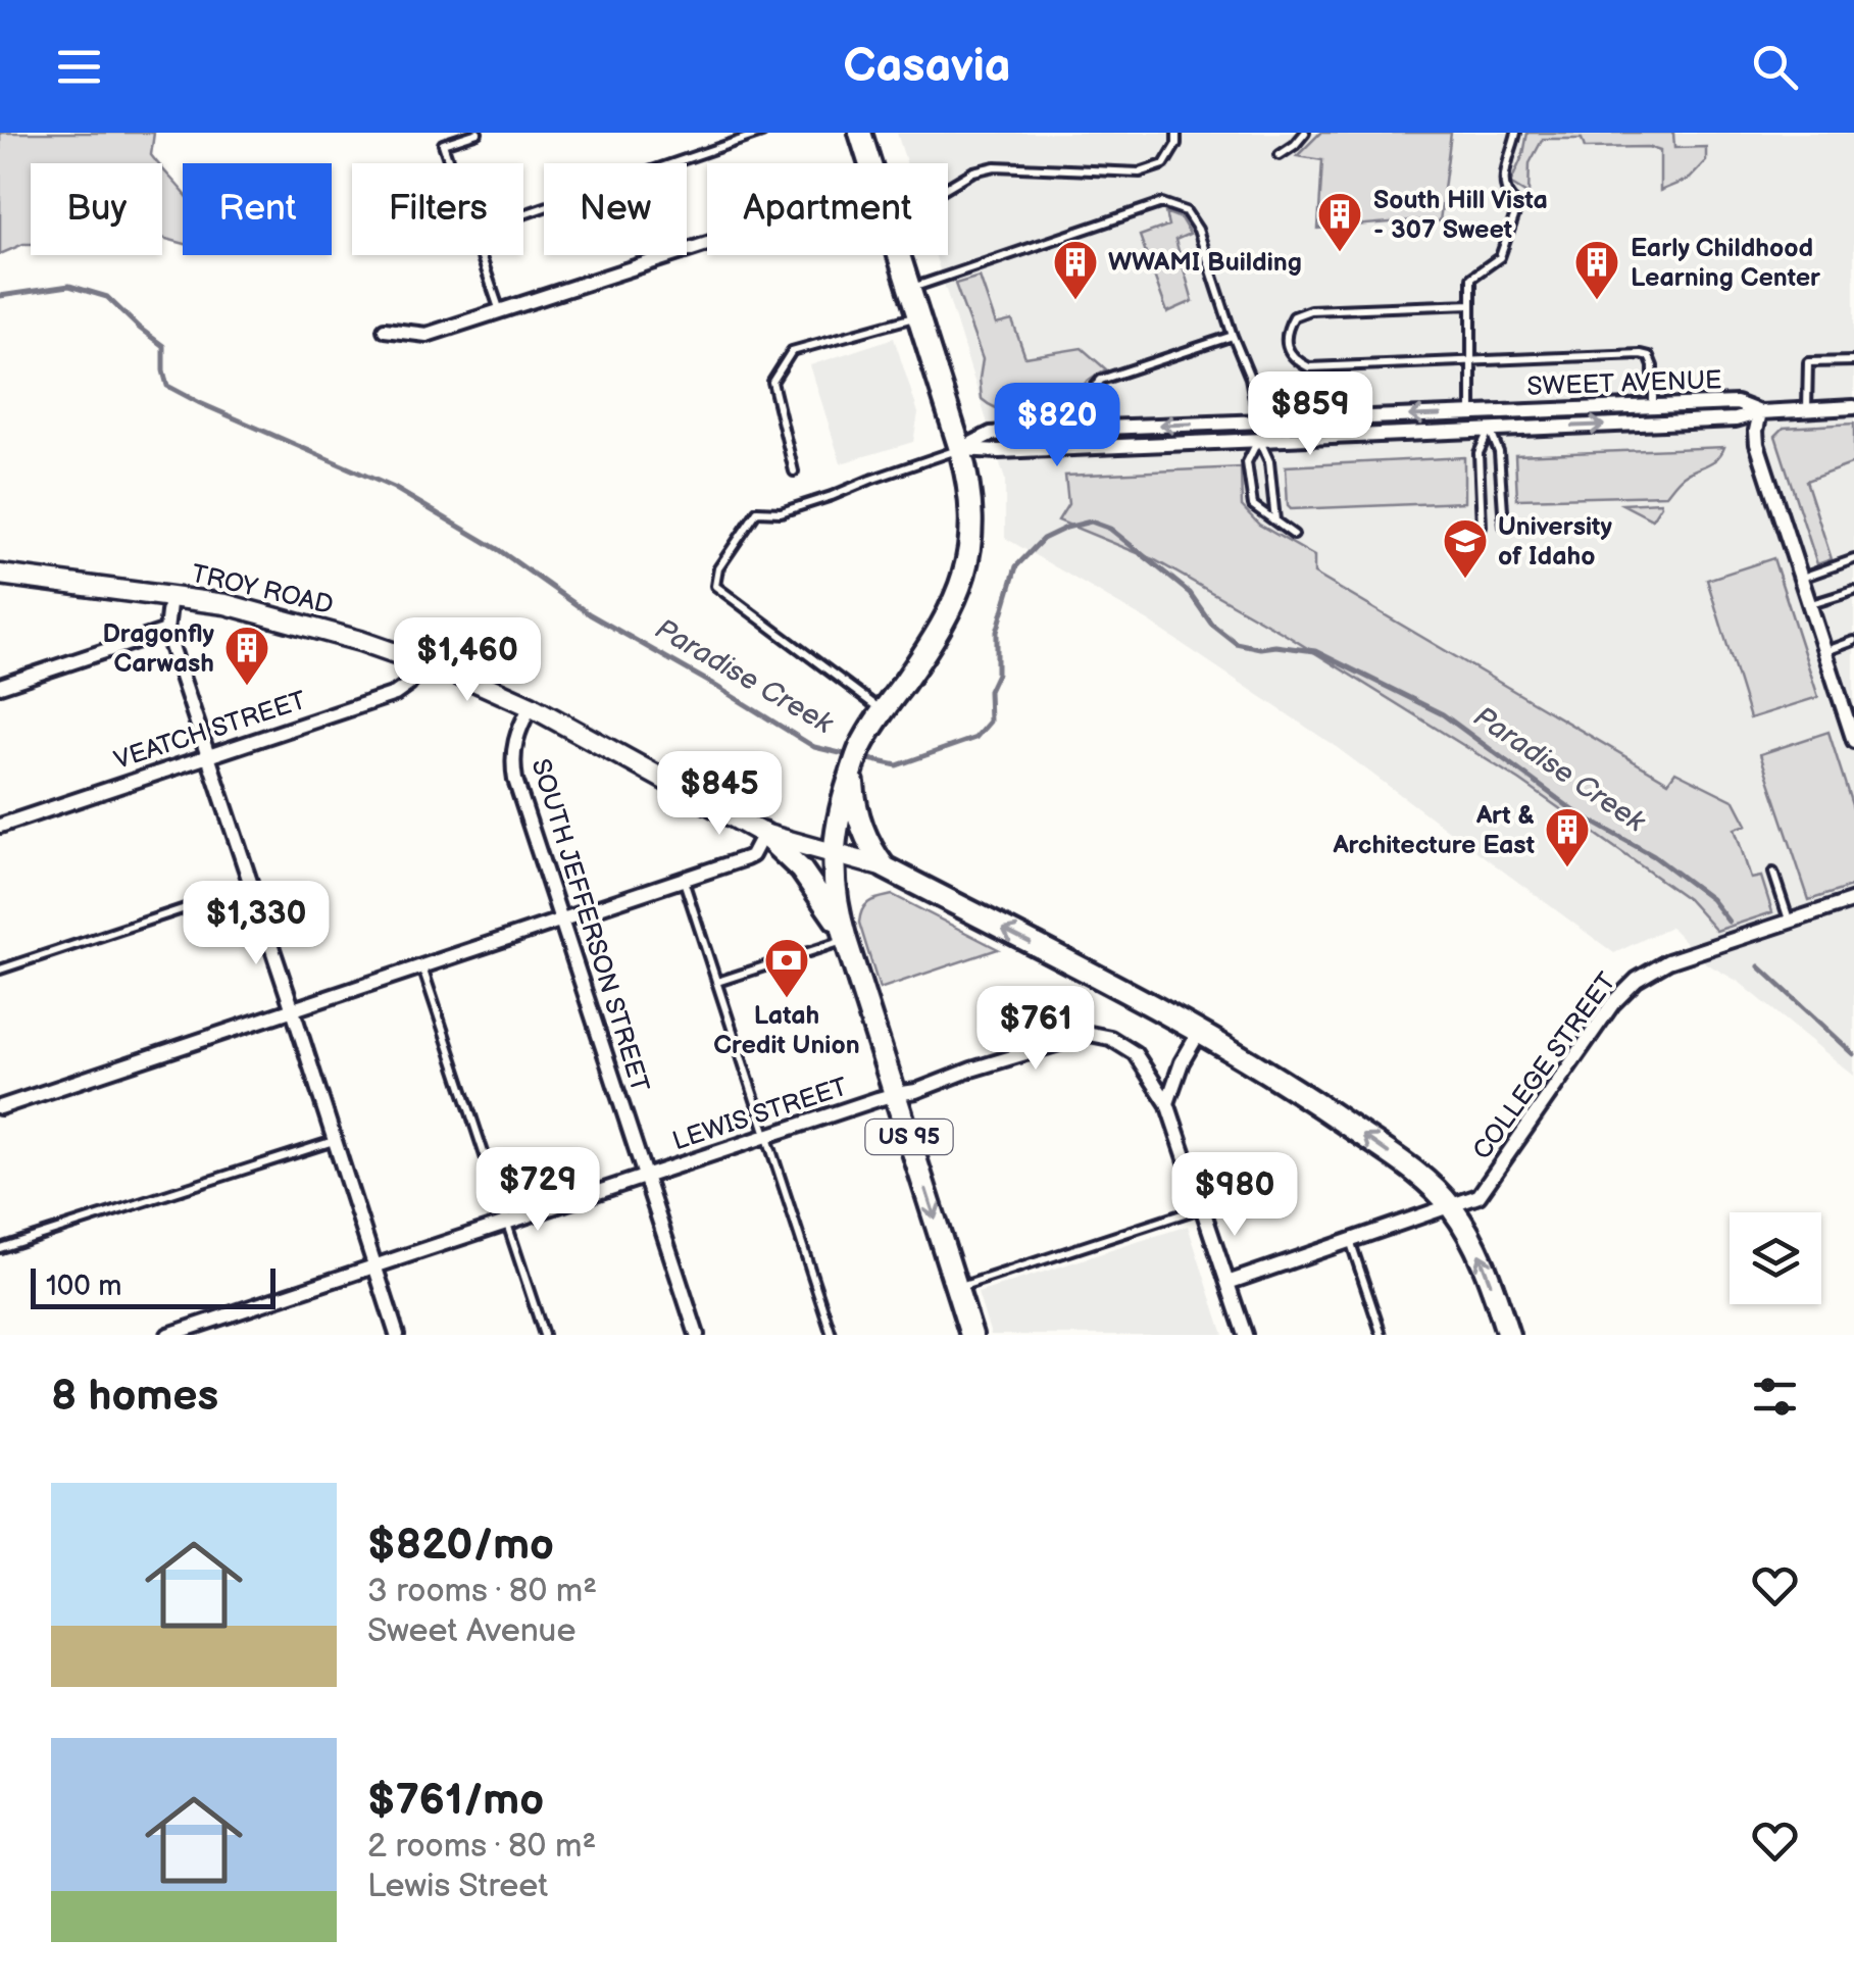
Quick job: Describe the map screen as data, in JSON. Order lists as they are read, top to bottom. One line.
{"streets":{"highway":["US 95"],"main road":["TROY ROAD"],"street":["SWEET AVENUE","VEATCH STREET","SOUTH JEFFERSON STREET","COLLEGE STREET","LEWIS STREET"]},"crossings":[["SWEET AVENUE","US 95"],["TROY ROAD","VEATCH STREET"],["TROY ROAD","SOUTH JEFFERSON STREET"],["TROY ROAD","US 95"],["SOUTH JEFFERSON STREET","LEWIS STREET"],["COLLEGE STREET","LEWIS STREET"],["LEWIS STREET","US 95"]],"water":["Paradise Creek"],"places":{"building":["South Hill Vista - 307 Sweet","WWAMI Building","Early Childhood Learning Center","Dragonfly Carwash","Art & Architecture East"],"school or university":["University of Idaho"],"bank":["Latah Credit Union"]},"scale_bar":"100 m","page":{"header":"Casavia","chip":["Buy","Rent","Filters","New","Apartment"],"price":["$859","$820","$1,460","$845","$1,330","$761","$729","$980"],"scale":"100 m","heading":"8 homes","list":[{"name":"$820/mo","note":"3 rooms · 80 m² · Sweet Avenue"},{"name":"$761/mo","note":"2 rooms · 80 m² · Lewis Street"}]}}
